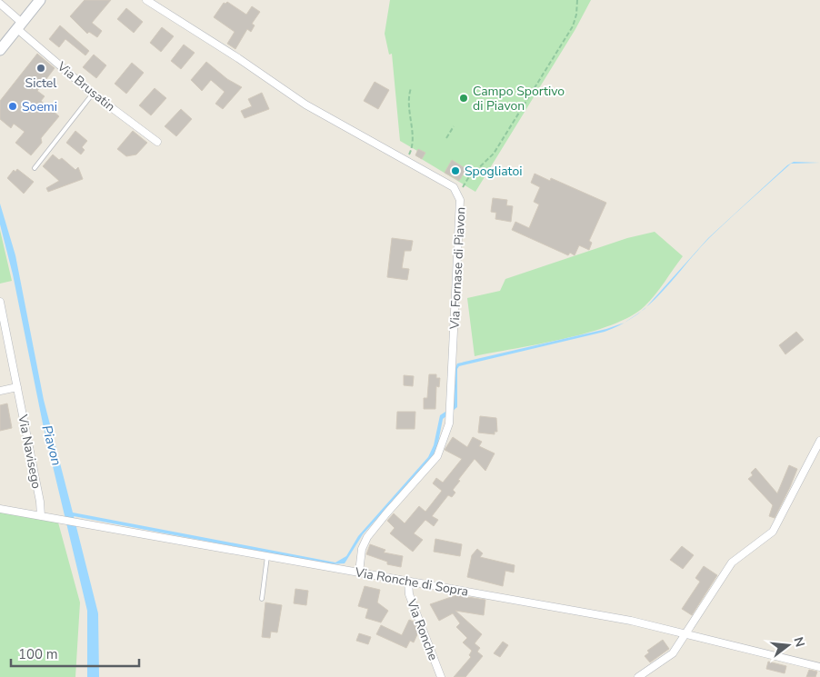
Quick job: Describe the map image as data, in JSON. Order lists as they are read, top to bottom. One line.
{"streets":{"street":["Via Brusatin","Via Fornase di Piavon","Via Navisego","Via Ronche di Sopra","Via Ronche"]},"crossings":[["Via Fornase di Piavon","Via Ronche di Sopra"],["Via Navisego","Via Ronche di Sopra"],["Via Ronche di Sopra","Via Ronche"]],"water":["Piavon"],"places":["Sictel","Campo Sportivo di Piavon","Soemi","Spogliatoi"],"scale_bar":"100 m","north":"right"}
